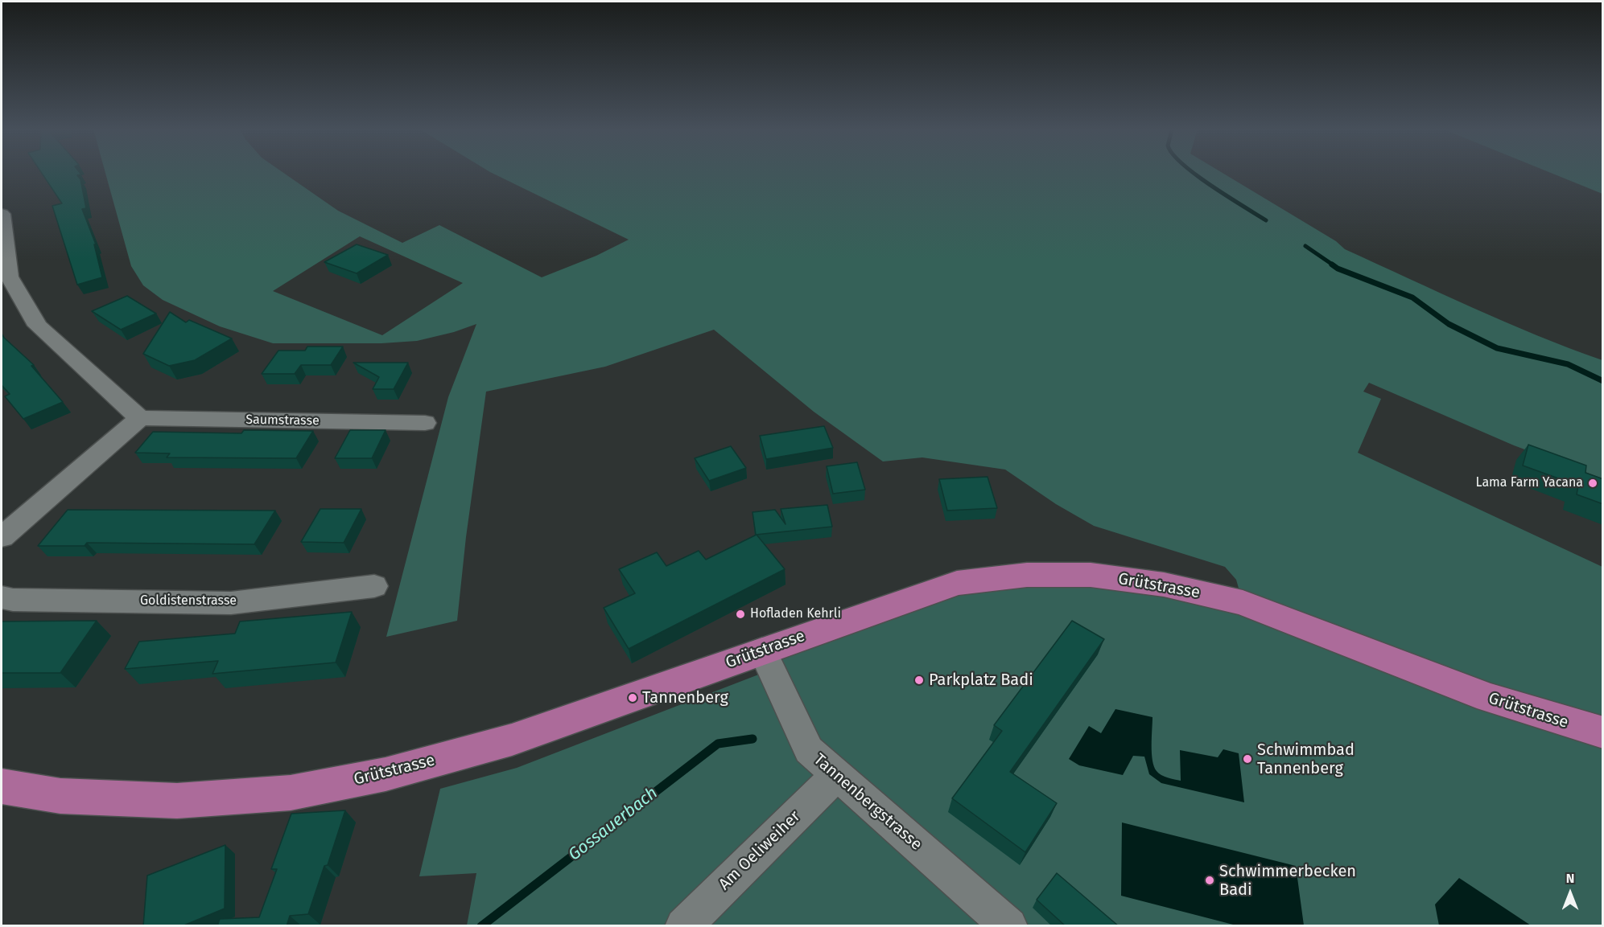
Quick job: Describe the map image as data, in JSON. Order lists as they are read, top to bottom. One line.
{"streets":{"main road":["Grütstrasse"],"street":["Saumstrasse","Goldistenstrasse","Tannenbergstrasse","Am Oeliweiher"]},"crossings":[["Grütstrasse","Tannenbergstrasse"],["Tannenbergstrasse","Am Oeliweiher"]],"water":["Gossauerbach"],"places":["Lama Farm Yacana","Hofladen Kehrli","Parkplatz Badi","Tannenberg","Schwimmbad Tannenberg","Schwimmerbecken Badi"],"north":"top"}
